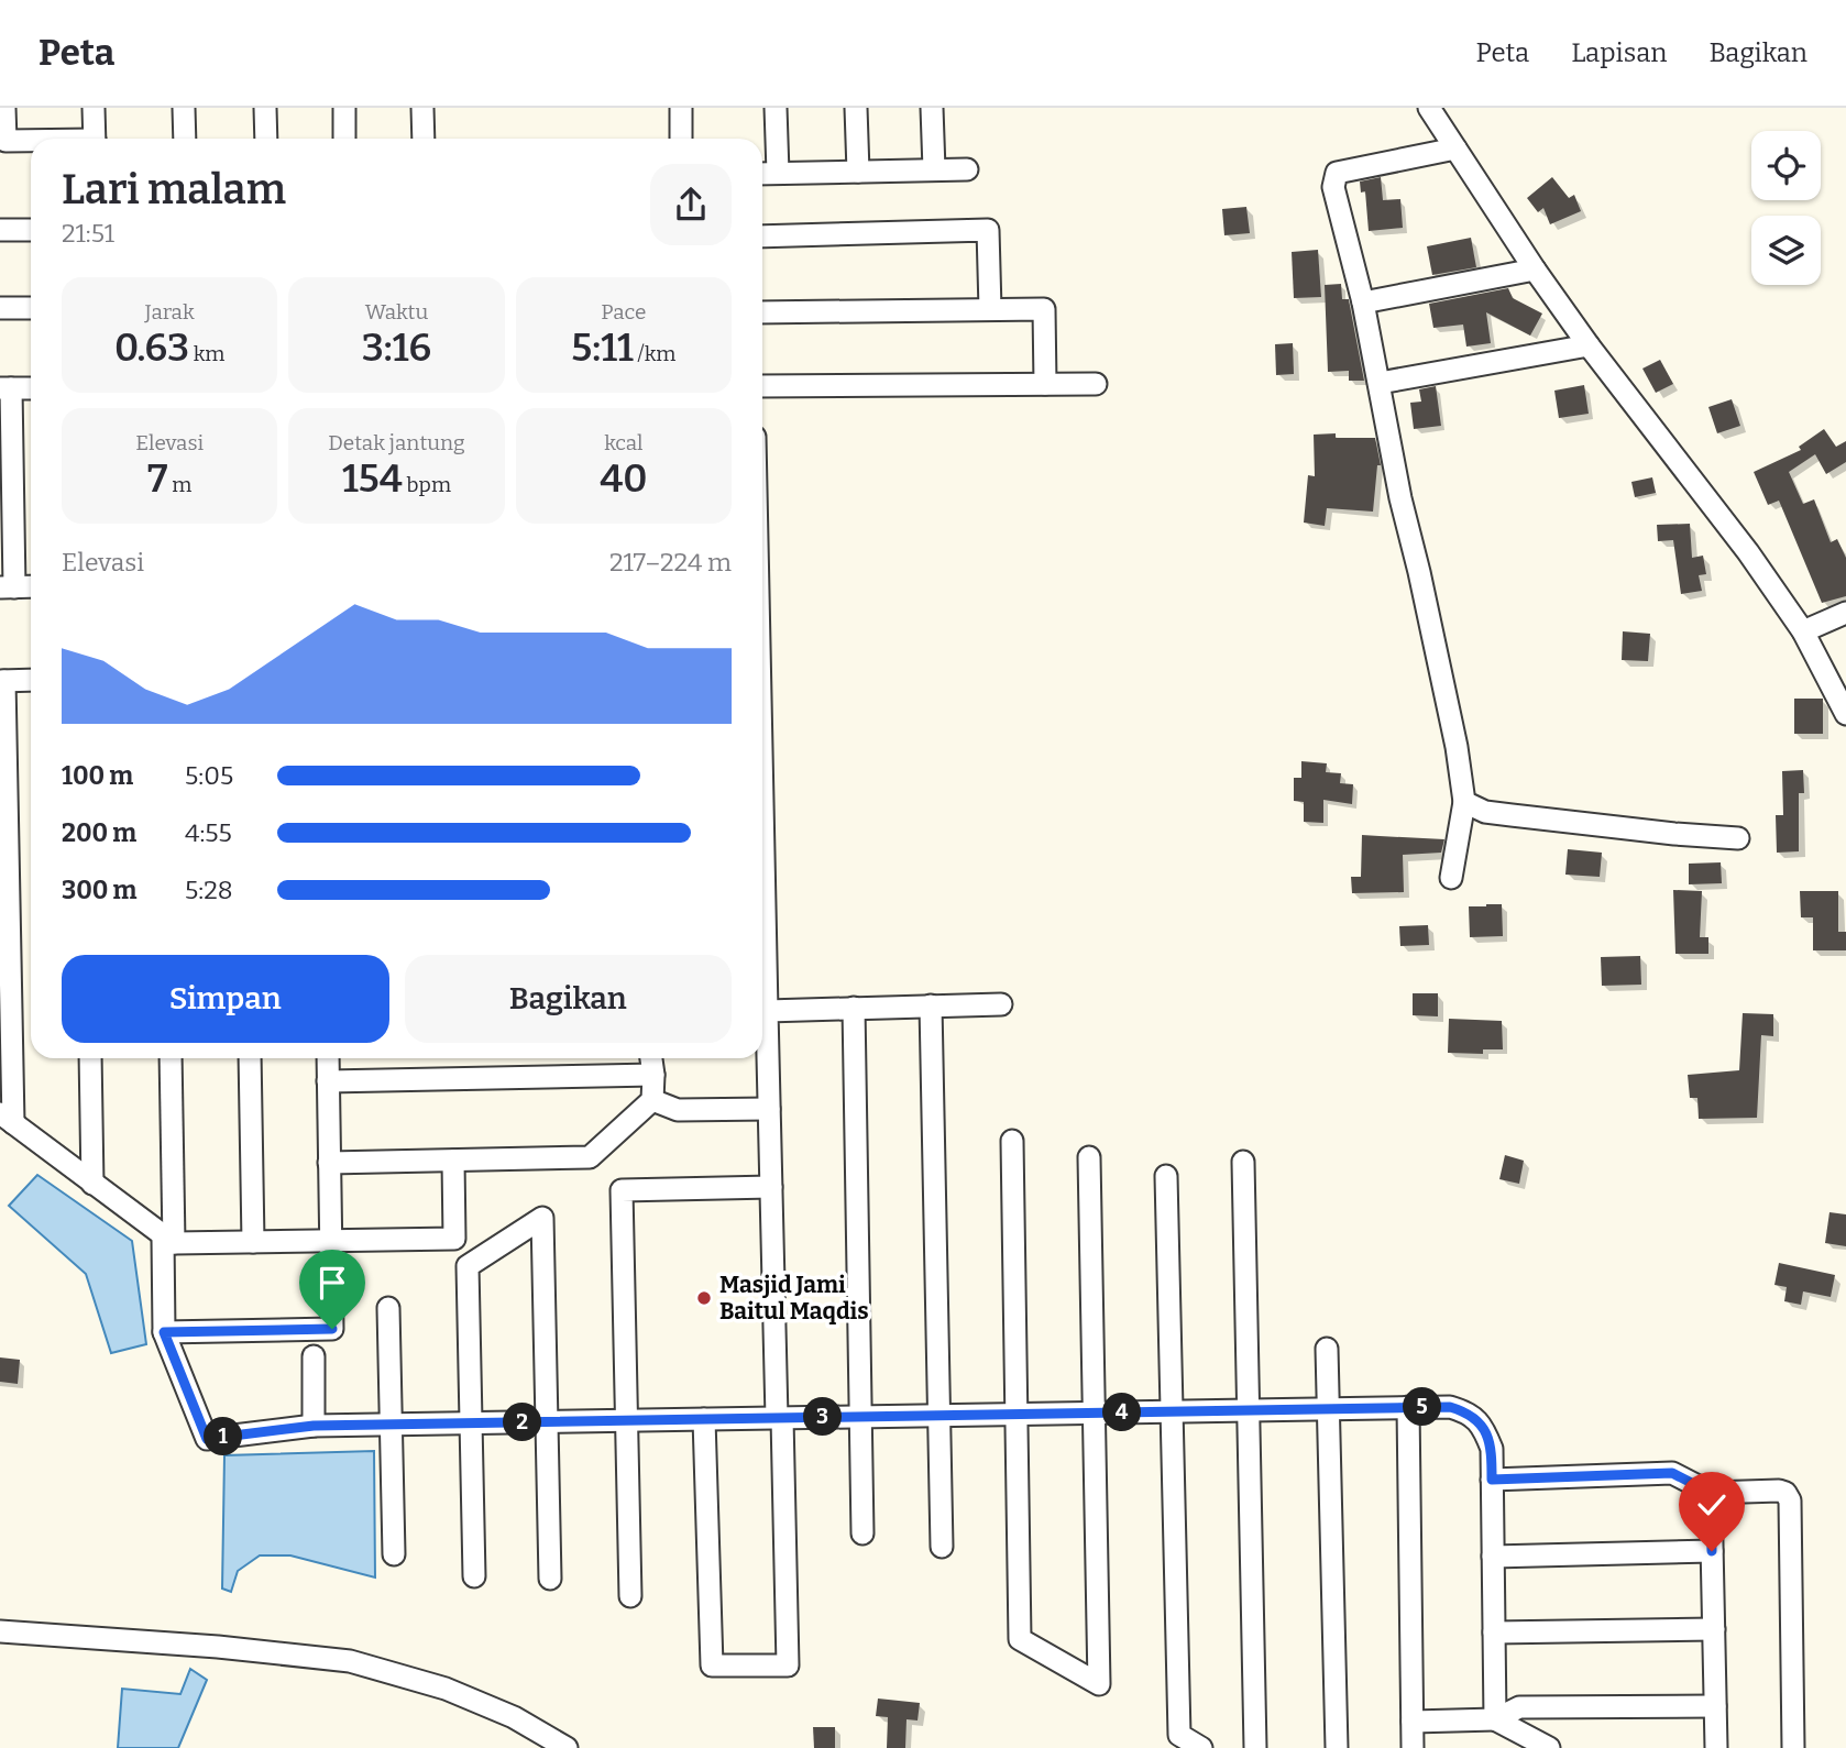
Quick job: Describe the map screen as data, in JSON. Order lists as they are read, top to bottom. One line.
{"places":["Masjid Jami Baitul Maqdis"],"page":{"header":"Peta","nav":["Peta","Lapisan","Bagikan"],"heading":["Lari malam","21:51"],"stats":[["Jarak","0.63 km"],["Waktu","3:16"],["Pace","5:11 /km"],["Elevasi","7 m"],["Detak jantung","154 bpm"],["kcal","40"]],"chart":["Elevasi","217–224 m"],"list":[{"name":"100 m","note":"5:05"},{"name":"200 m","note":"4:55"},{"name":"300 m","note":"5:28"}],"buttons":["Simpan","Bagikan"],"pins":["5","4","3","2","1"]}}
